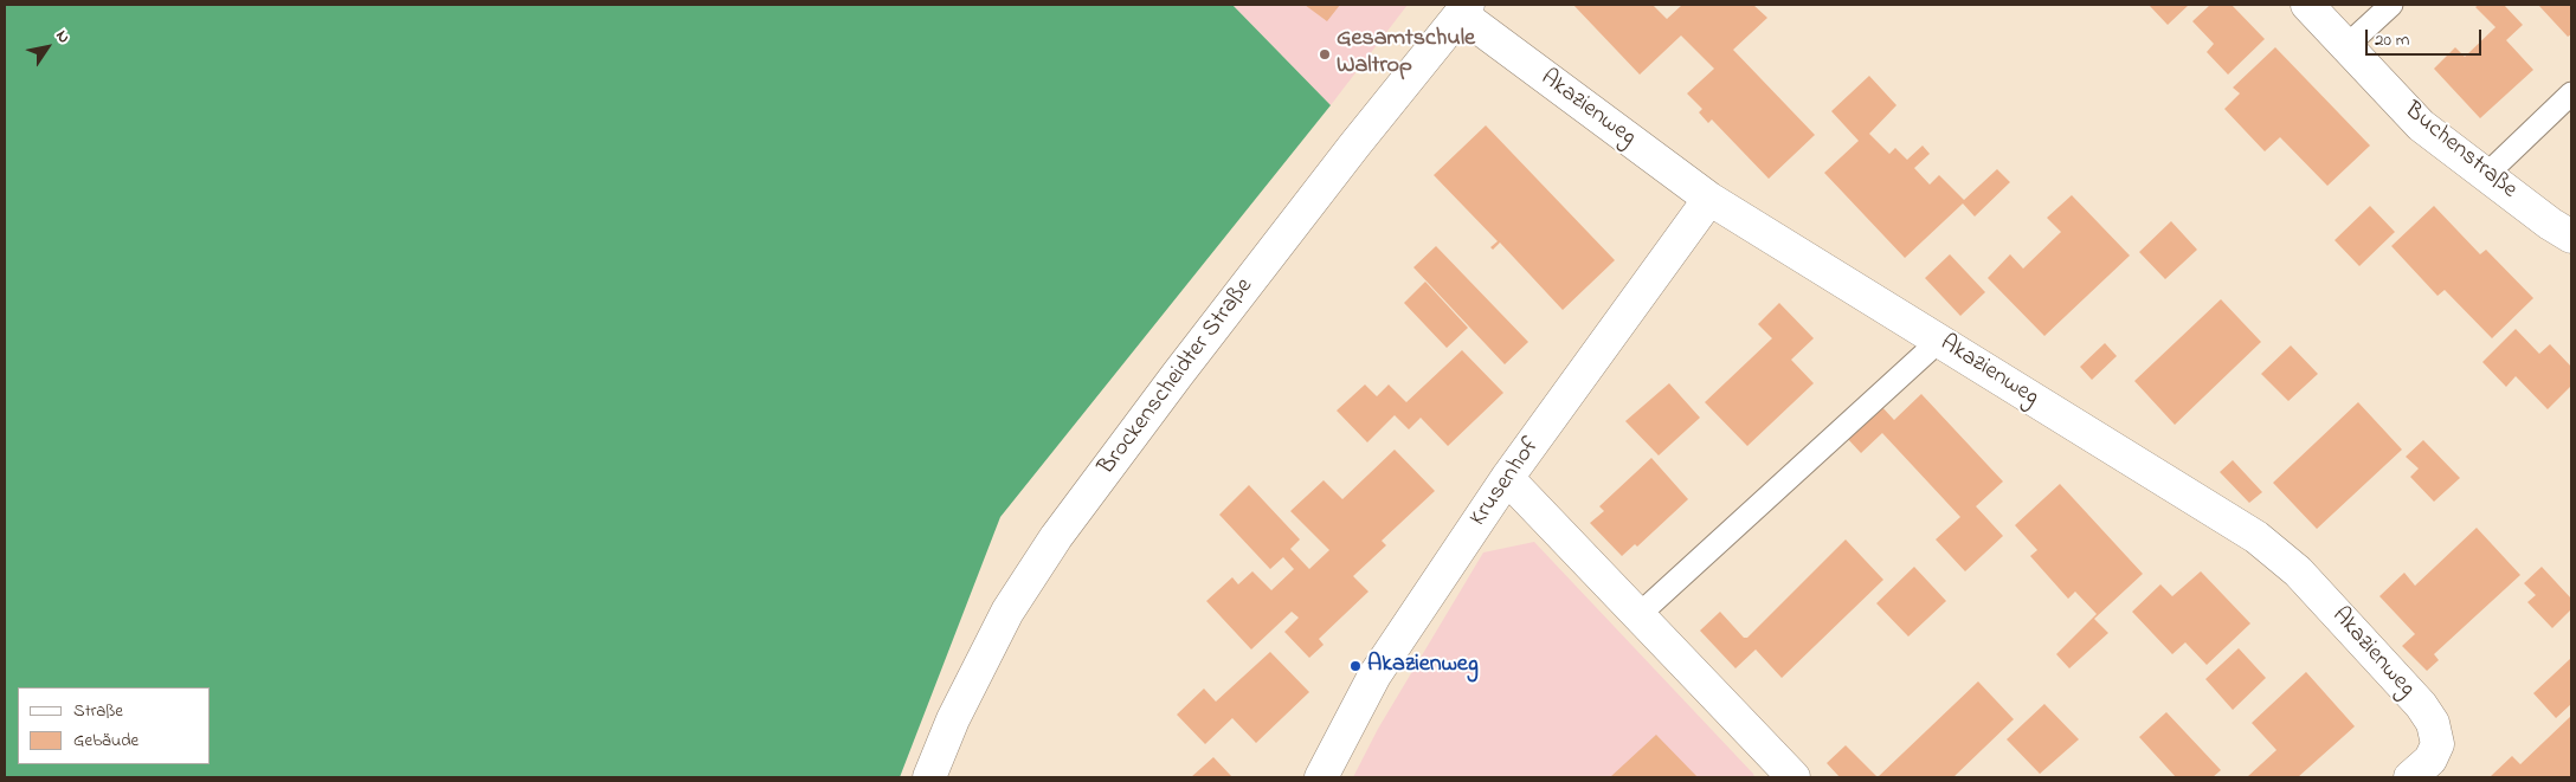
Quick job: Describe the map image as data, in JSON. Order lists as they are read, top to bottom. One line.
{"streets":{"street":["Akazienweg","Buchenstraße","Brockenscheidter Straße","Krusenhof"]},"crossings":[["Akazienweg","Brockenscheidter Straße"],["Akazienweg","Krusenhof"]],"places":["Gesamtschule Waltrop","Akazienweg"],"legend":["Straße","Gebäude"],"scale_bar":"20 m","north":"top right"}
